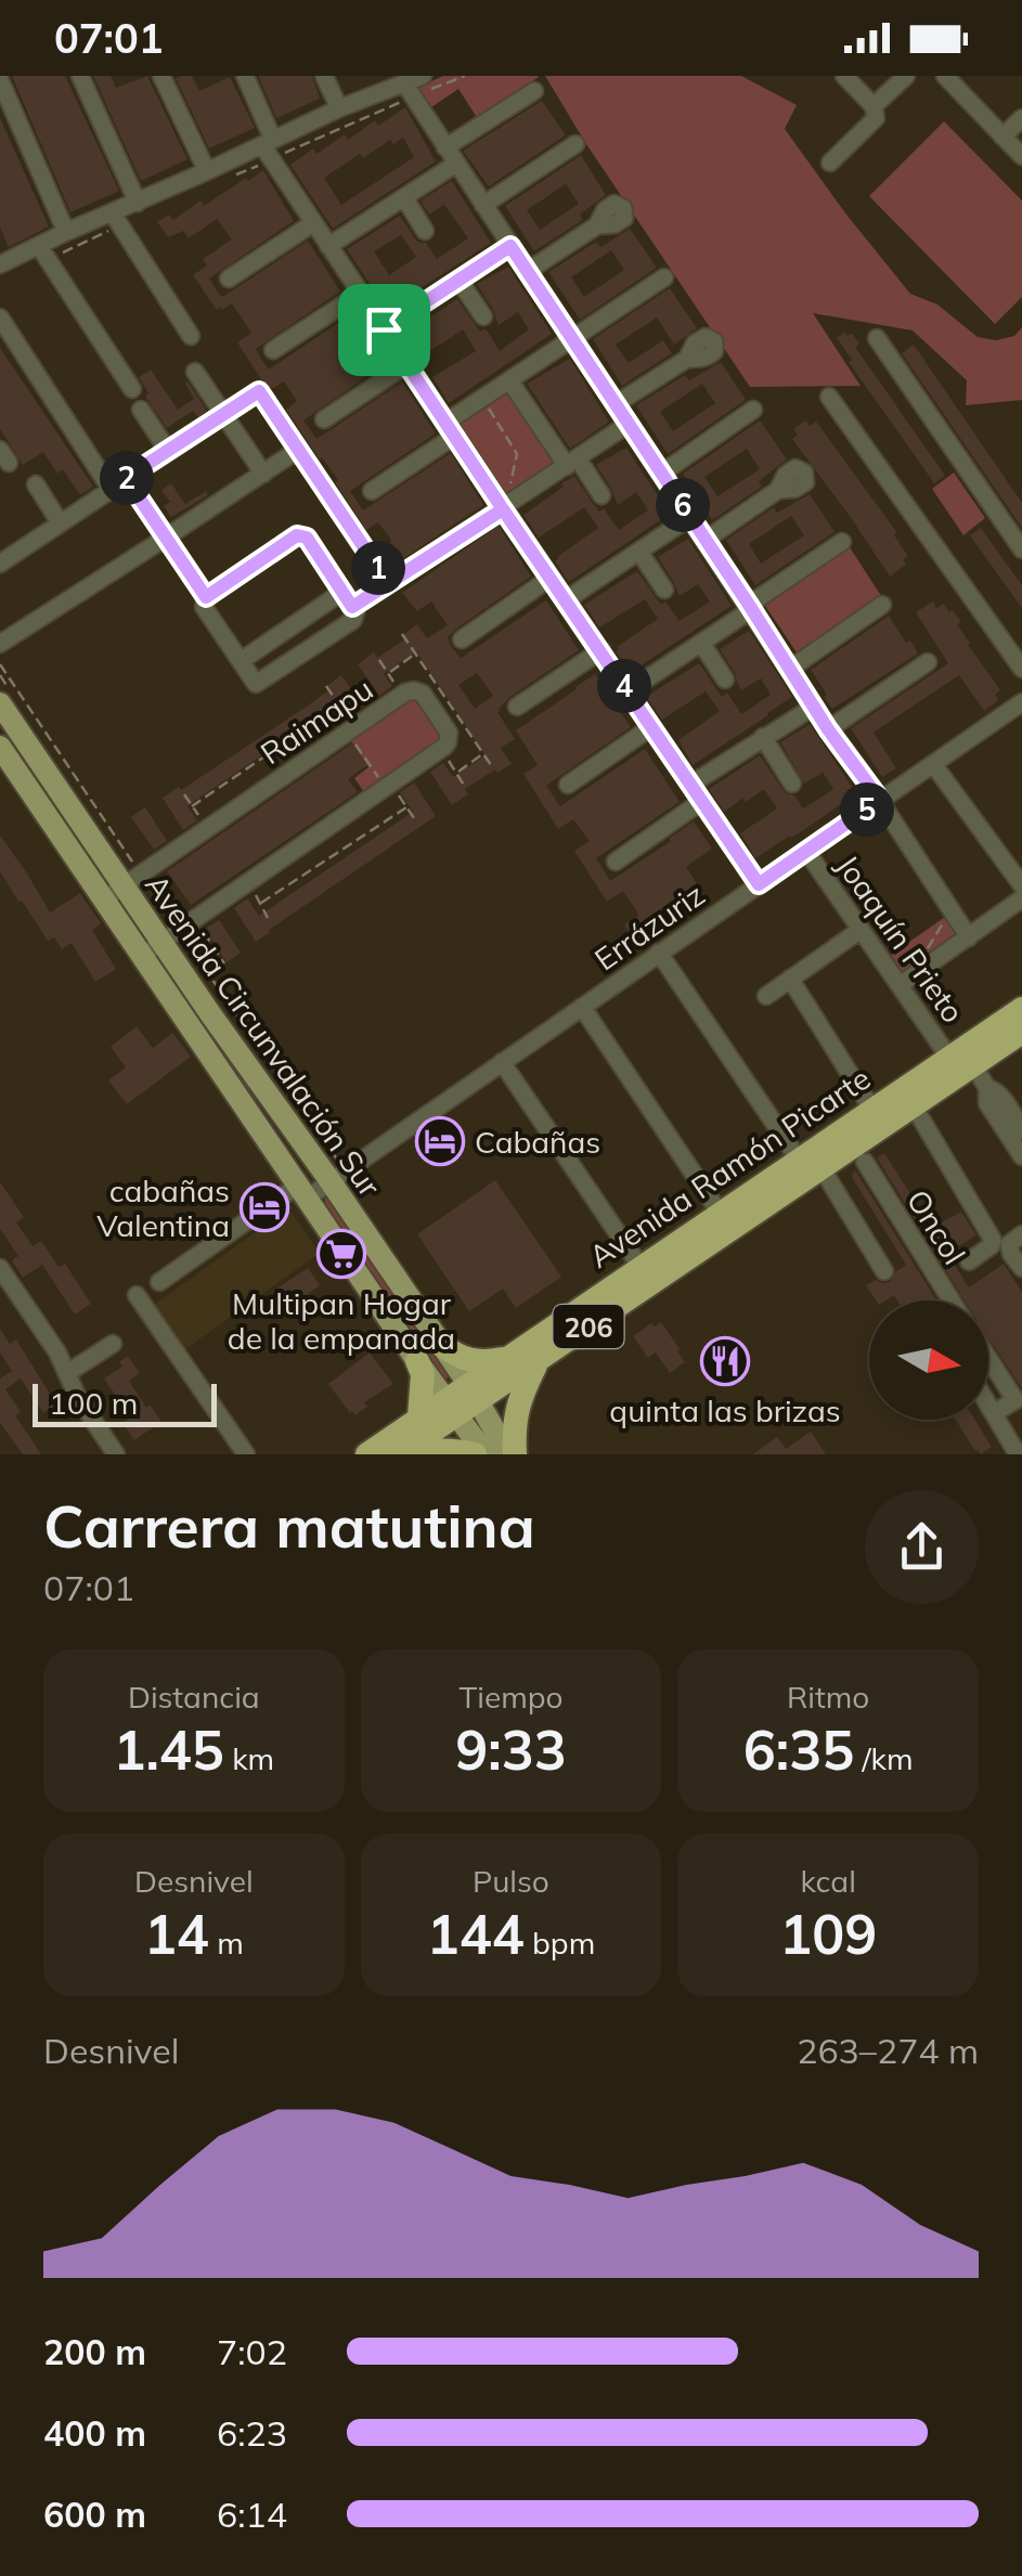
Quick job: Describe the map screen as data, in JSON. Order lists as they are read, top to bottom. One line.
{"streets":{"highway":["Avenida Ramón Picarte","206"],"main road":["Avenida Circunvalación Sur"],"street":["Raimapu","Errázuriz","Joaquín Prieto","Oncol"]},"crossings":[["Raimapu","Avenida Circunvalación Sur"],["Errázuriz","Joaquín Prieto"],["Errázuriz","Avenida Circunvalación Sur"],["Joaquín Prieto","Avenida Ramón Picarte"],["Avenida Circunvalación Sur","Avenida Ramón Picarte"]],"places":{"hotel":["Cabañas","cabañas Valentina"],"supermarket":["Multipan Hogar de la empanada"],"restaurant":["quinta las brizas"]},"scale_bar":"100 m","north":"right","page":{"status":"07:01","pins":["2","6","1","4","5"],"scale":"100 m","heading":["Carrera matutina","07:01"],"stats":[["Distancia","1.45 km"],["Tiempo","9:33"],["Ritmo","6:35 /km"],["Desnivel","14 m"],["Pulso","144 bpm"],["kcal","109"]],"chart":["Desnivel","263–274 m"],"list":[{"name":"200 m","note":"7:02"},{"name":"400 m","note":"6:23"},{"name":"600 m","note":"6:14"}]}}
